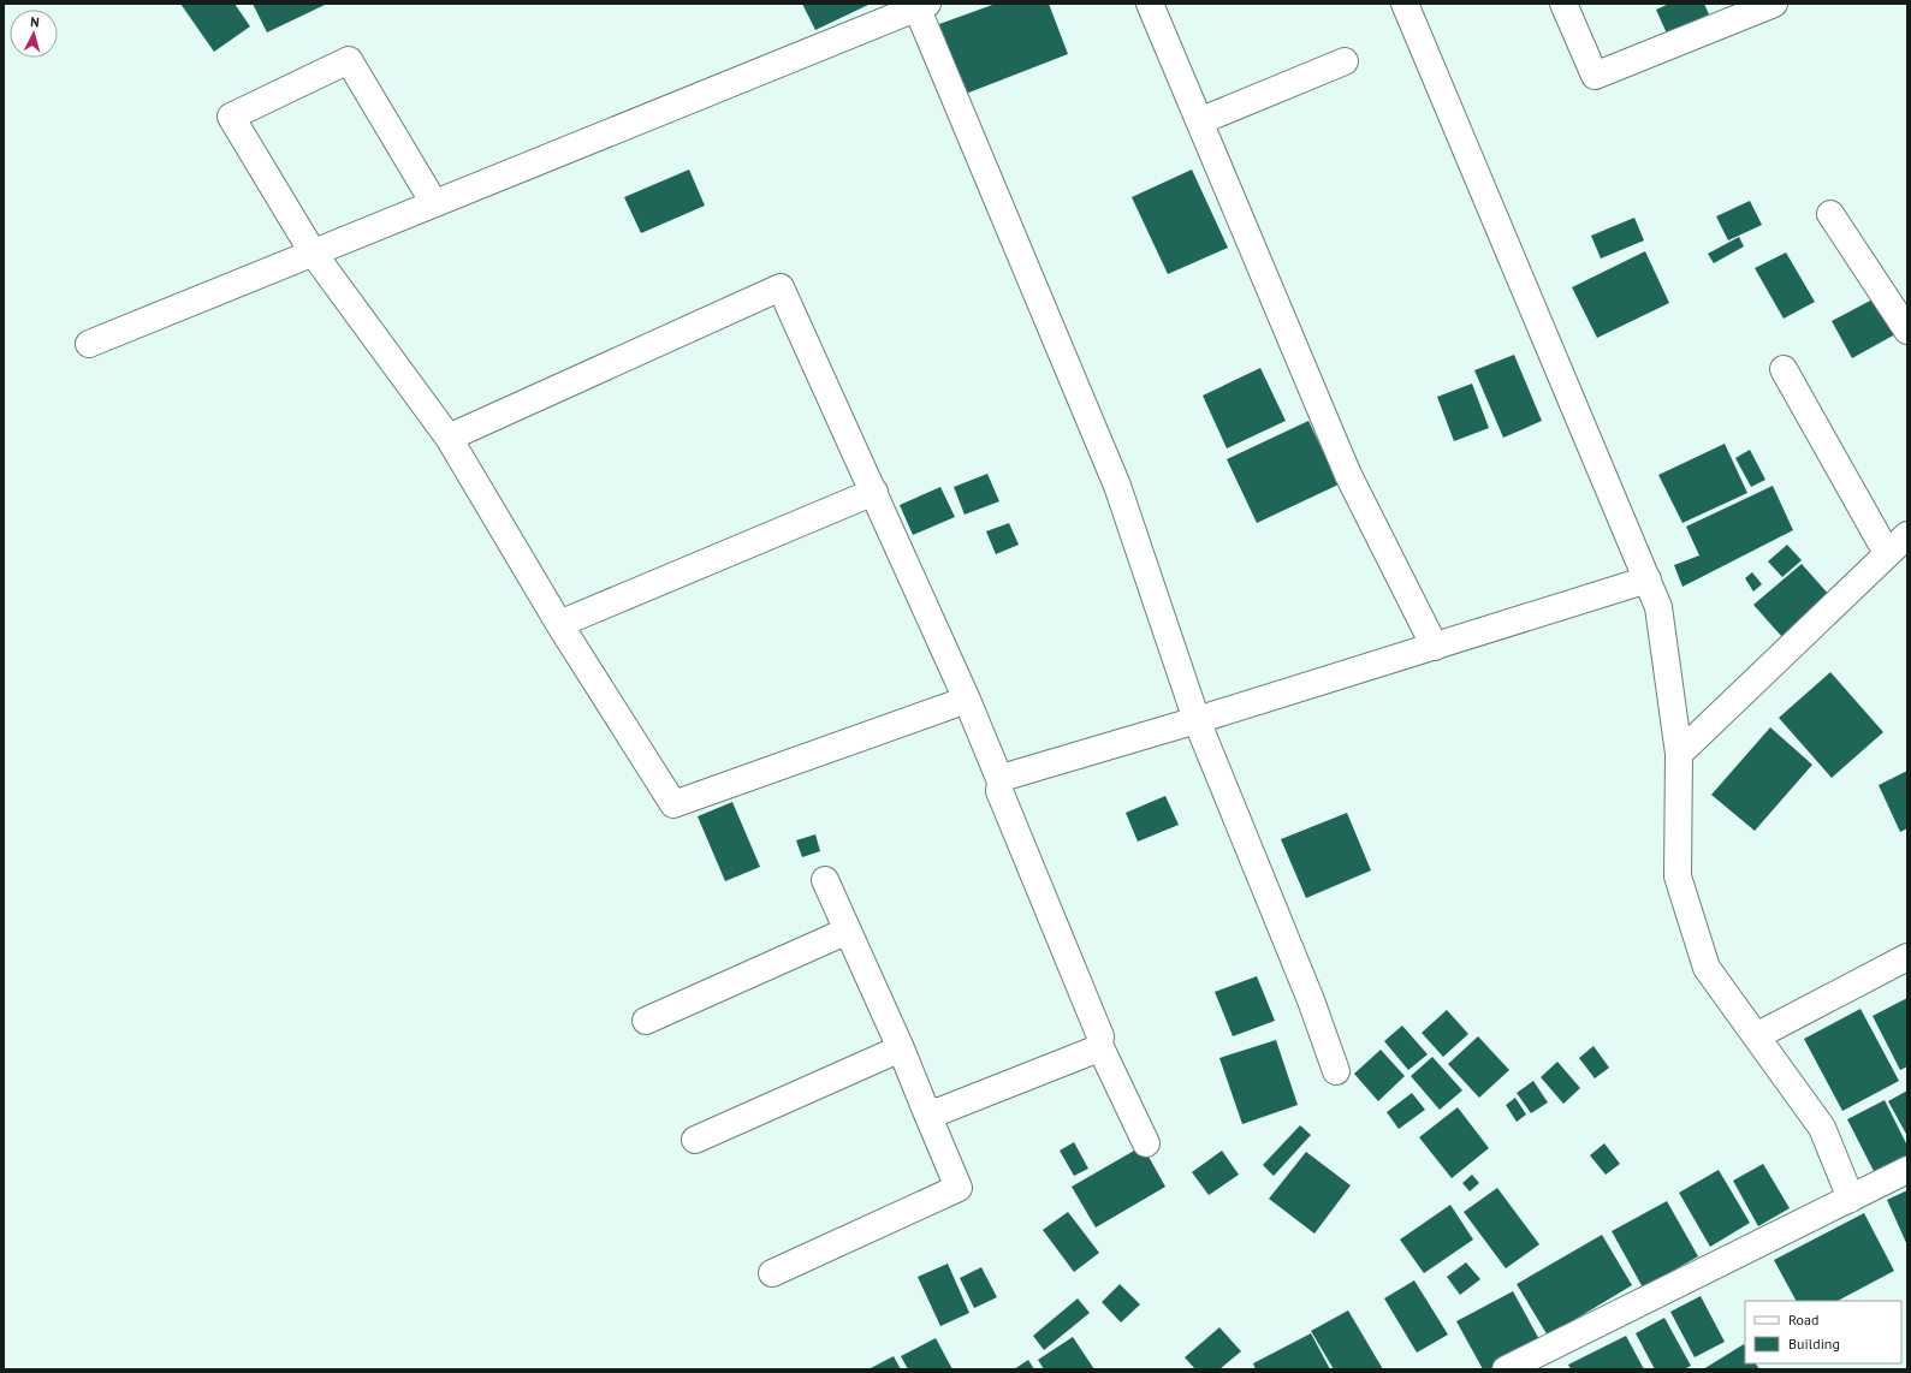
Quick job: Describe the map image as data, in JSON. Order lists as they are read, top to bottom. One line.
{"legend":["Road","Building"],"north":"top"}
